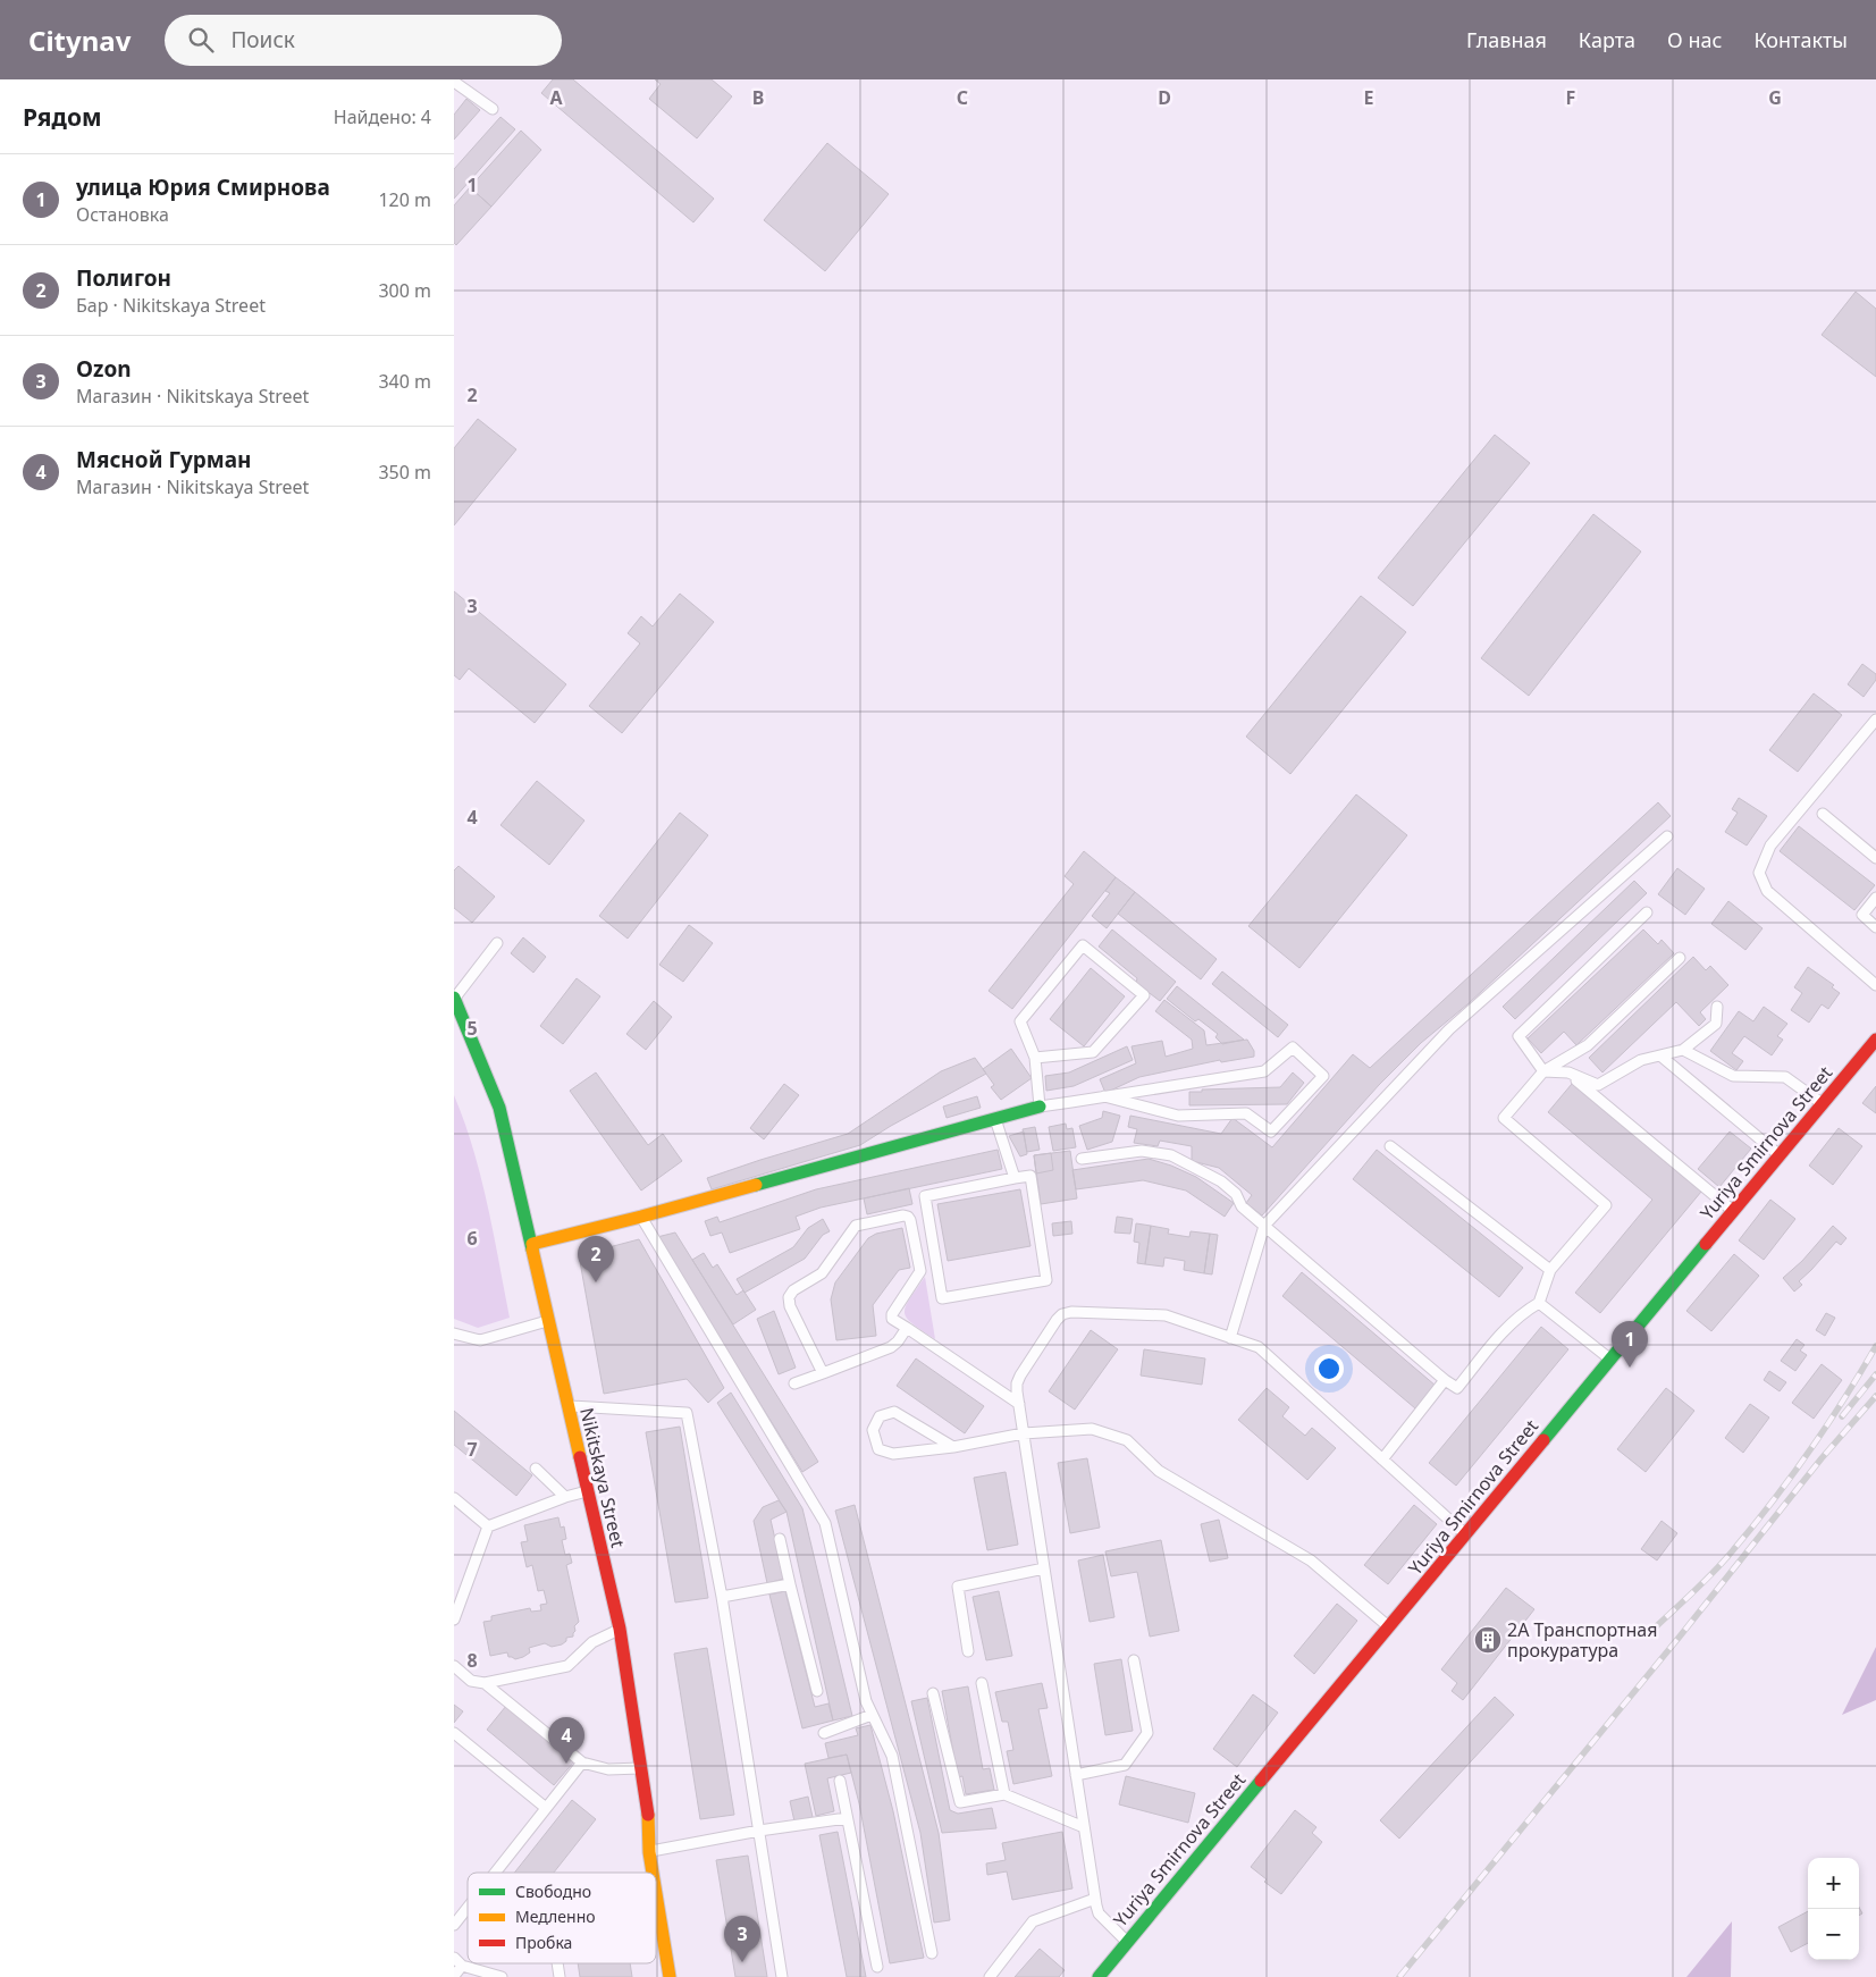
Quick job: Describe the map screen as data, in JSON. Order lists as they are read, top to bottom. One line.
{"streets":{"street":["Yuriya Smirnova Street","Nikitskaya Street"]},"places":{"building":["2А Транспортная прокуратура"]},"legend":["Свободно","Медленно","Пробка"],"page":{"header":"Citynav","search":"Поиск","nav":["Главная","Карта","О нас","Контакты"],"heading":["Рядом","Найдено: 4"],"list":[{"mark":"1","name":"улица Юрия Смирнова","note":"Остановка","value":"120 m"},{"mark":"2","name":"Полигон","note":"Бар · Nikitskaya Street","value":"300 m"},{"mark":"3","name":"Ozon","note":"Магазин · Nikitskaya Street","value":"340 m"},{"mark":"4","name":"Мясной Гурман","note":"Магазин · Nikitskaya Street","value":"350 m"}],"pins":["2","1","4","3"],"map_buttons":["+","−"]},"grid":{"columns":["A","B","C","D","E","F","G"],"rows":["1","2","3","4","5","6","7","8"]}}
